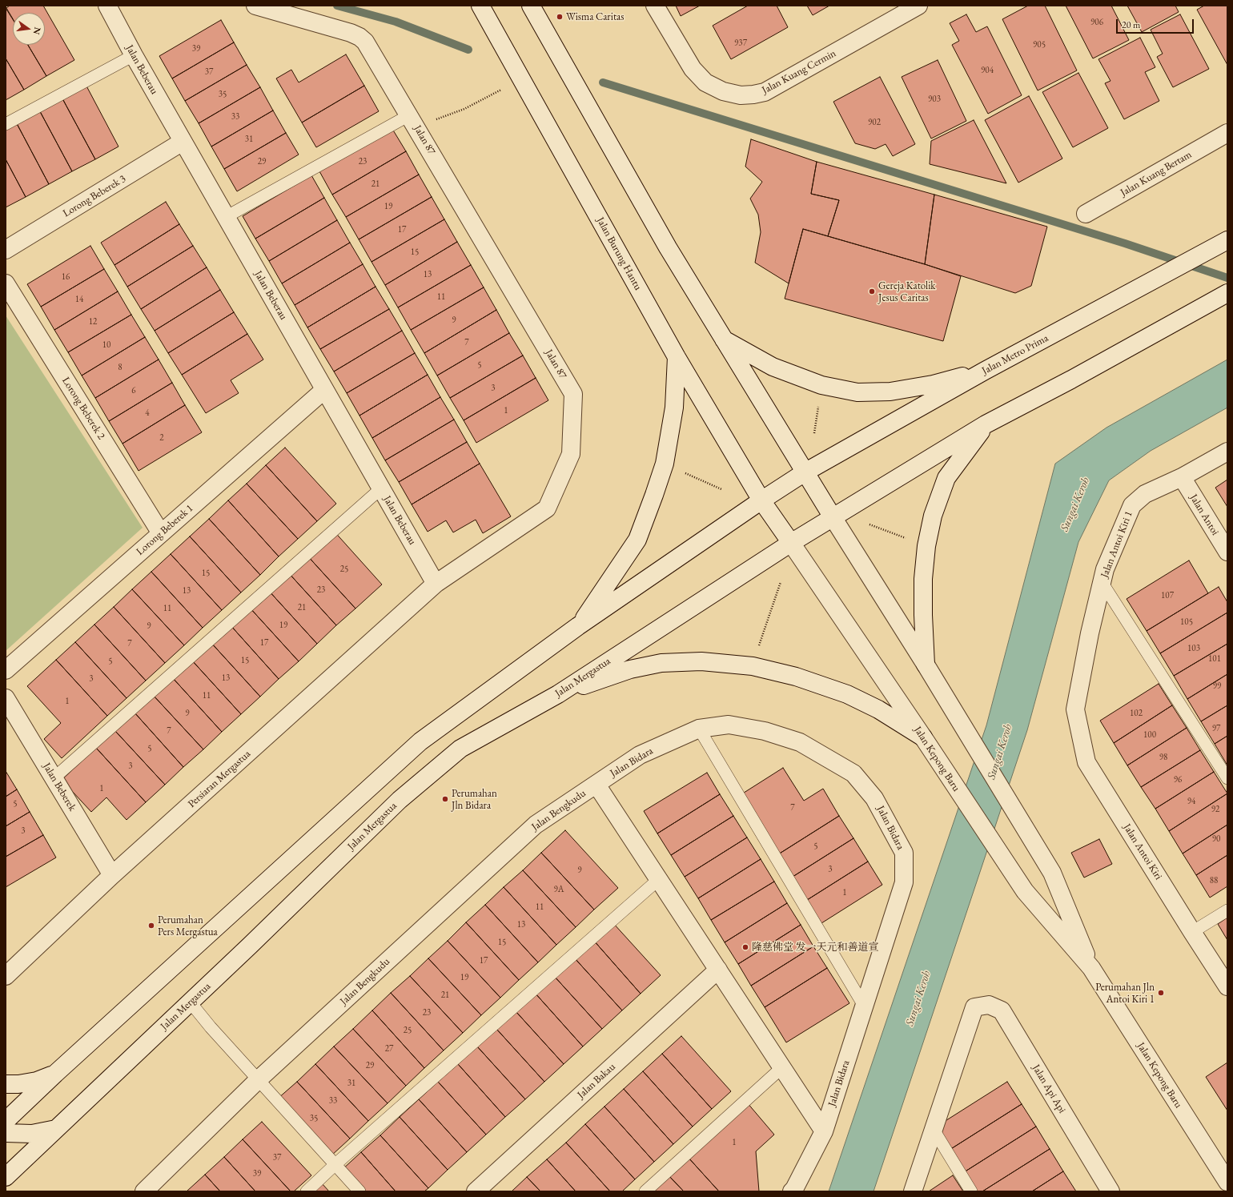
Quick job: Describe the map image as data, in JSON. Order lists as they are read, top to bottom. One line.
{"streets":{"street":["Jalan Beberau","Jalan Kuang Cermin","Jalan 87","Jalan Kuang Bertam","Lorong Beberek 3","Jalan Burung Hantu","Jalan Metro Prima","Lorong Beberek 2","Jalan Antoi","Lorong Beberek 1","Jalan Antoi Kiri 1","Jalan Mergastua","Jalan Kepong Baru","Jalan Bidara","Persiaran Mergastua","Jalan Beberek","Jalan Bengkudu","Jalan Antoi Kiri","Jalan Bakau","Jalan Api Api"]},"crossings":[["Jalan Beberau","Jalan 87"],["Jalan Beberau","Lorong Beberek 3"],["Jalan Beberau","Lorong Beberek 1"],["Jalan Beberau","Persiaran Mergastua"],["Jalan 87","Persiaran Mergastua"],["Jalan Burung Hantu","Jalan Metro Prima"],["Jalan Burung Hantu","Jalan Kepong Baru"],["Jalan Metro Prima","Jalan Kepong Baru"],["Lorong Beberek 2","Lorong Beberek 1"],["Jalan Antoi","Jalan Antoi Kiri 1"],["Jalan Antoi Kiri 1","Jalan Antoi Kiri"],["Jalan Mergastua","Jalan Kepong Baru"],["Jalan Bidara","Jalan Bengkudu"],["Persiaran Mergastua","Jalan Beberek"]],"water":["Sungai Keroh"],"places":["Wisma Caritas","Gereja Katolik Jesus Caritas","Perumahan Jln Bidara","Perumahan Pers Mergastua","隆慈佛堂 发一天元和善道宣","Perumahan Jln Antoi Kiri 1"],"house_numbers":["906","937","905","39","904","37","35","903","33","902","31","29","23","21","19","17","15","13","16","11","14","9","12","7","10","5","8","3","6","1","4","2","25","15","23","13","107","21","11","105","19","9","17","7","103","101","15","5","13","3","99","11","1","9","102","97","7","100","5","98","3","96","1","94","5","7","92","3","90","5","3","9","88","9A","1","11","13","15","17","19","21","23","25","27","29","31","33","35","1","37","39"],"scale_bar":"20 m","north":"right"}
